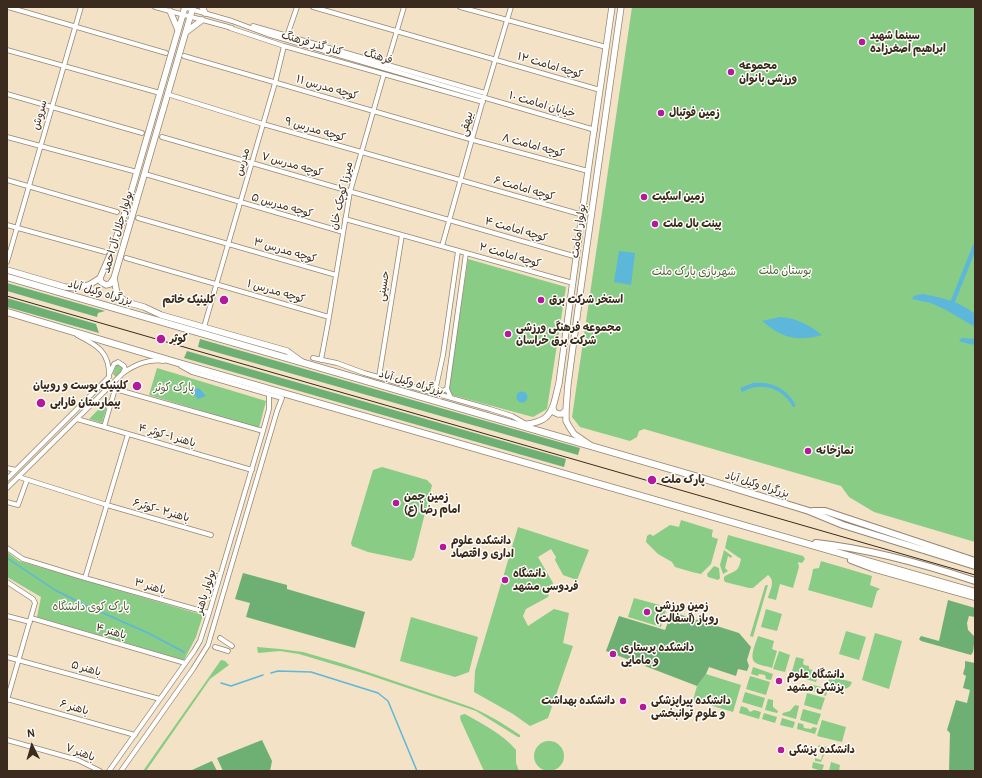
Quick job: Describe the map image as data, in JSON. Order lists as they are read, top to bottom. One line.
{"streets":{"highway":["بزرگراه وکیل آباد"],"main road":["بولوار امامت","بولوار جلال آل احمد"],"street":["کنار گذر فرهنگ","فرهنگ","کوچه امامت ۱۲","کوچه مدرس ۱۱","خیابان امامت ۱۰","سروش","بیهقی","کوچه مدرس ۹","کوچه امامت ۸","مدرس","کوچه مدرس ۷","کوچه امامت ۶","میرزا کوچک خان","کوچه مدرس ۵","کوچه امامت ۴","کوچه مدرس ۳","کوچه امامت ۲","حسینی","کوچه مدرس ۱","باهنر ۱-کوثر ۴","باهنر۲ -کوثر۶","باهنر ۳","بولوار باهنر","باهنر ۴","باهنر ۵","باهنر ۶","باهنر ۷"]},"crossings":[["کنار گذر فرهنگ","فرهنگ"],["کنار گذر فرهنگ","خیابان امامت ۱۰"],["کنار گذر فرهنگ","بیهقی"],["کنار گذر فرهنگ","مدرس"],["کنار گذر فرهنگ","میرزا کوچک خان"],["فرهنگ","خیابان امامت ۱۰"],["فرهنگ","بیهقی"],["کوچه امامت ۱۲","بیهقی"],["کوچه امامت ۱۲","بولوار امامت"],["کوچه مدرس ۱۱","بیهقی"],["کوچه مدرس ۱۱","کوچه امامت ۸"],["کوچه مدرس ۱۱","مدرس"],["کوچه مدرس ۱۱","میرزا کوچک خان"],["خیابان امامت ۱۰","بیهقی"],["خیابان امامت ۱۰","بولوار امامت"],["بیهقی","کوچه مدرس ۹"],["بیهقی","کوچه امامت ۸"],["بیهقی","کوچه مدرس ۷"],["بیهقی","کوچه امامت ۶"],["بیهقی","کوچه امامت ۴"],["بیهقی","کوچه امامت ۲"],["کوچه مدرس ۹","مدرس"],["کوچه مدرس ۹","کوچه امامت ۶"],["کوچه مدرس ۹","میرزا کوچک خان"],["کوچه مدرس ۹","بولوار جلال آل احمد"],["کوچه امامت ۸","بولوار امامت"],["مدرس","کوچه مدرس ۷"],["مدرس","کوچه مدرس ۵"],["مدرس","بولوار جلال آل احمد"],["مدرس","کوچه مدرس ۳"],["مدرس","کوچه مدرس ۱"],["کوچه مدرس ۷","میرزا کوچک خان"],["کوچه مدرس ۷","کوچه امامت ۴"],["کوچه امامت ۶","بولوار امامت"],["میرزا کوچک خان","کوچه مدرس ۵"],["میرزا کوچک خان","کوچه مدرس ۳"],["میرزا کوچک خان","کوچه امامت ۲"],["میرزا کوچک خان","کوچه مدرس ۱"],["کوچه مدرس ۵","بولوار جلال آل احمد"],["کوچه امامت ۴","بولوار امامت"],["بولوار امامت","کوچه امامت ۲"],["بولوار امامت","بزرگراه وکیل آباد"],["بولوار جلال آل احمد","بزرگراه وکیل آباد"],["کوچه امامت ۲","حسینی"],["باهنر ۱-کوثر ۴","بولوار باهنر"],["باهنر ۳","بولوار باهنر"],["بولوار باهنر","باهنر ۴"],["بولوار باهنر","باهنر ۵"],["بولوار باهنر","باهنر ۶"]],"parks":["بوستان ملت","شهربازی پارک ملت","پارک کوثر","پارک کوی دانشگاه"],"places":["سینما شهید ابراهیم اصغرزاده","مجموعه ورزشی بانوان","زمین فوتبال","زمین اسکیت","پینت بال ملت","کلینیک خاتم","استخر شرکت برق","مجموعه فرهنگی ورزشی شرکت برق خراسان","کوثر","کلینیک پوست و روبیان","بیمارستان فارابی","نمازخانه","پارک ملت","زمین چمن امام رضا (ع)","دانشکده علوم اداری و اقتصاد","دانشگاه فردوسی مشهد","زمین ورزشی روباز (آسفالت)","دانشکده پرستاری و مامایی","دانشگاه علوم پزشکی مشهد","دانشکده بهداشت","دانشکده پیراپزشکی و علوم توانبخشی","دانشکده پزشکی"],"north":"top"}
